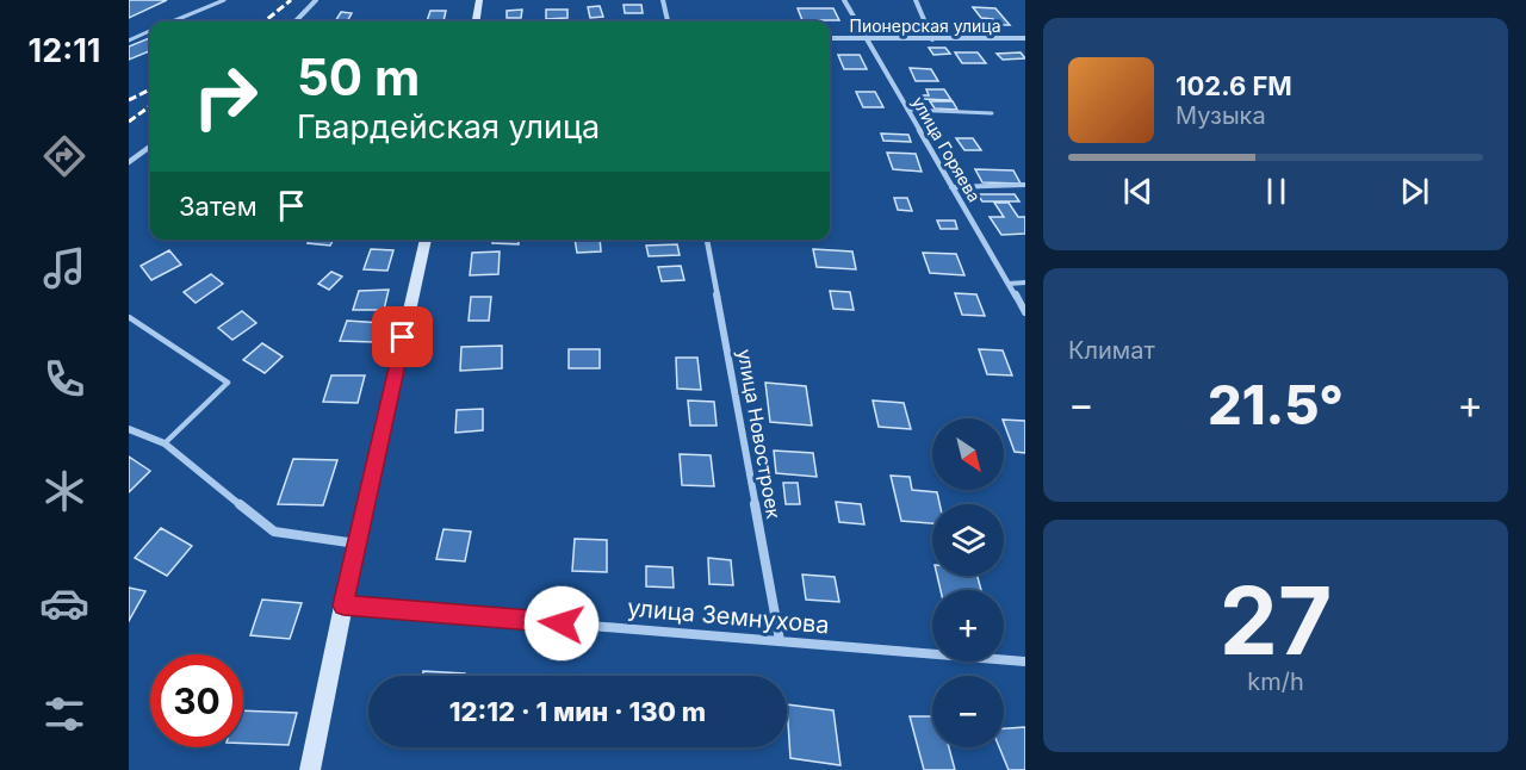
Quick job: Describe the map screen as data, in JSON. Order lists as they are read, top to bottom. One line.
{"streets":{"street":["Пионерская улица","улица Горяева","улица Новостроек","улица Земнухова"]},"crossings":[["Пионерская улица","улица Горяева"],["улица Новостроек","улица Земнухова"]],"north":"bottom right","page":{"tabs":"12:11","turn":["50 m","Гвардейская улица"],"song":["102.6 FM","Музыка"],"then":"Затем","tile":["Климат",["27","km/h"]],"heat":["−","21.5°","+"],"map_buttons":["+","−"],"limit":"30","trip":"12:12 · 1 мин · 130 m"}}
